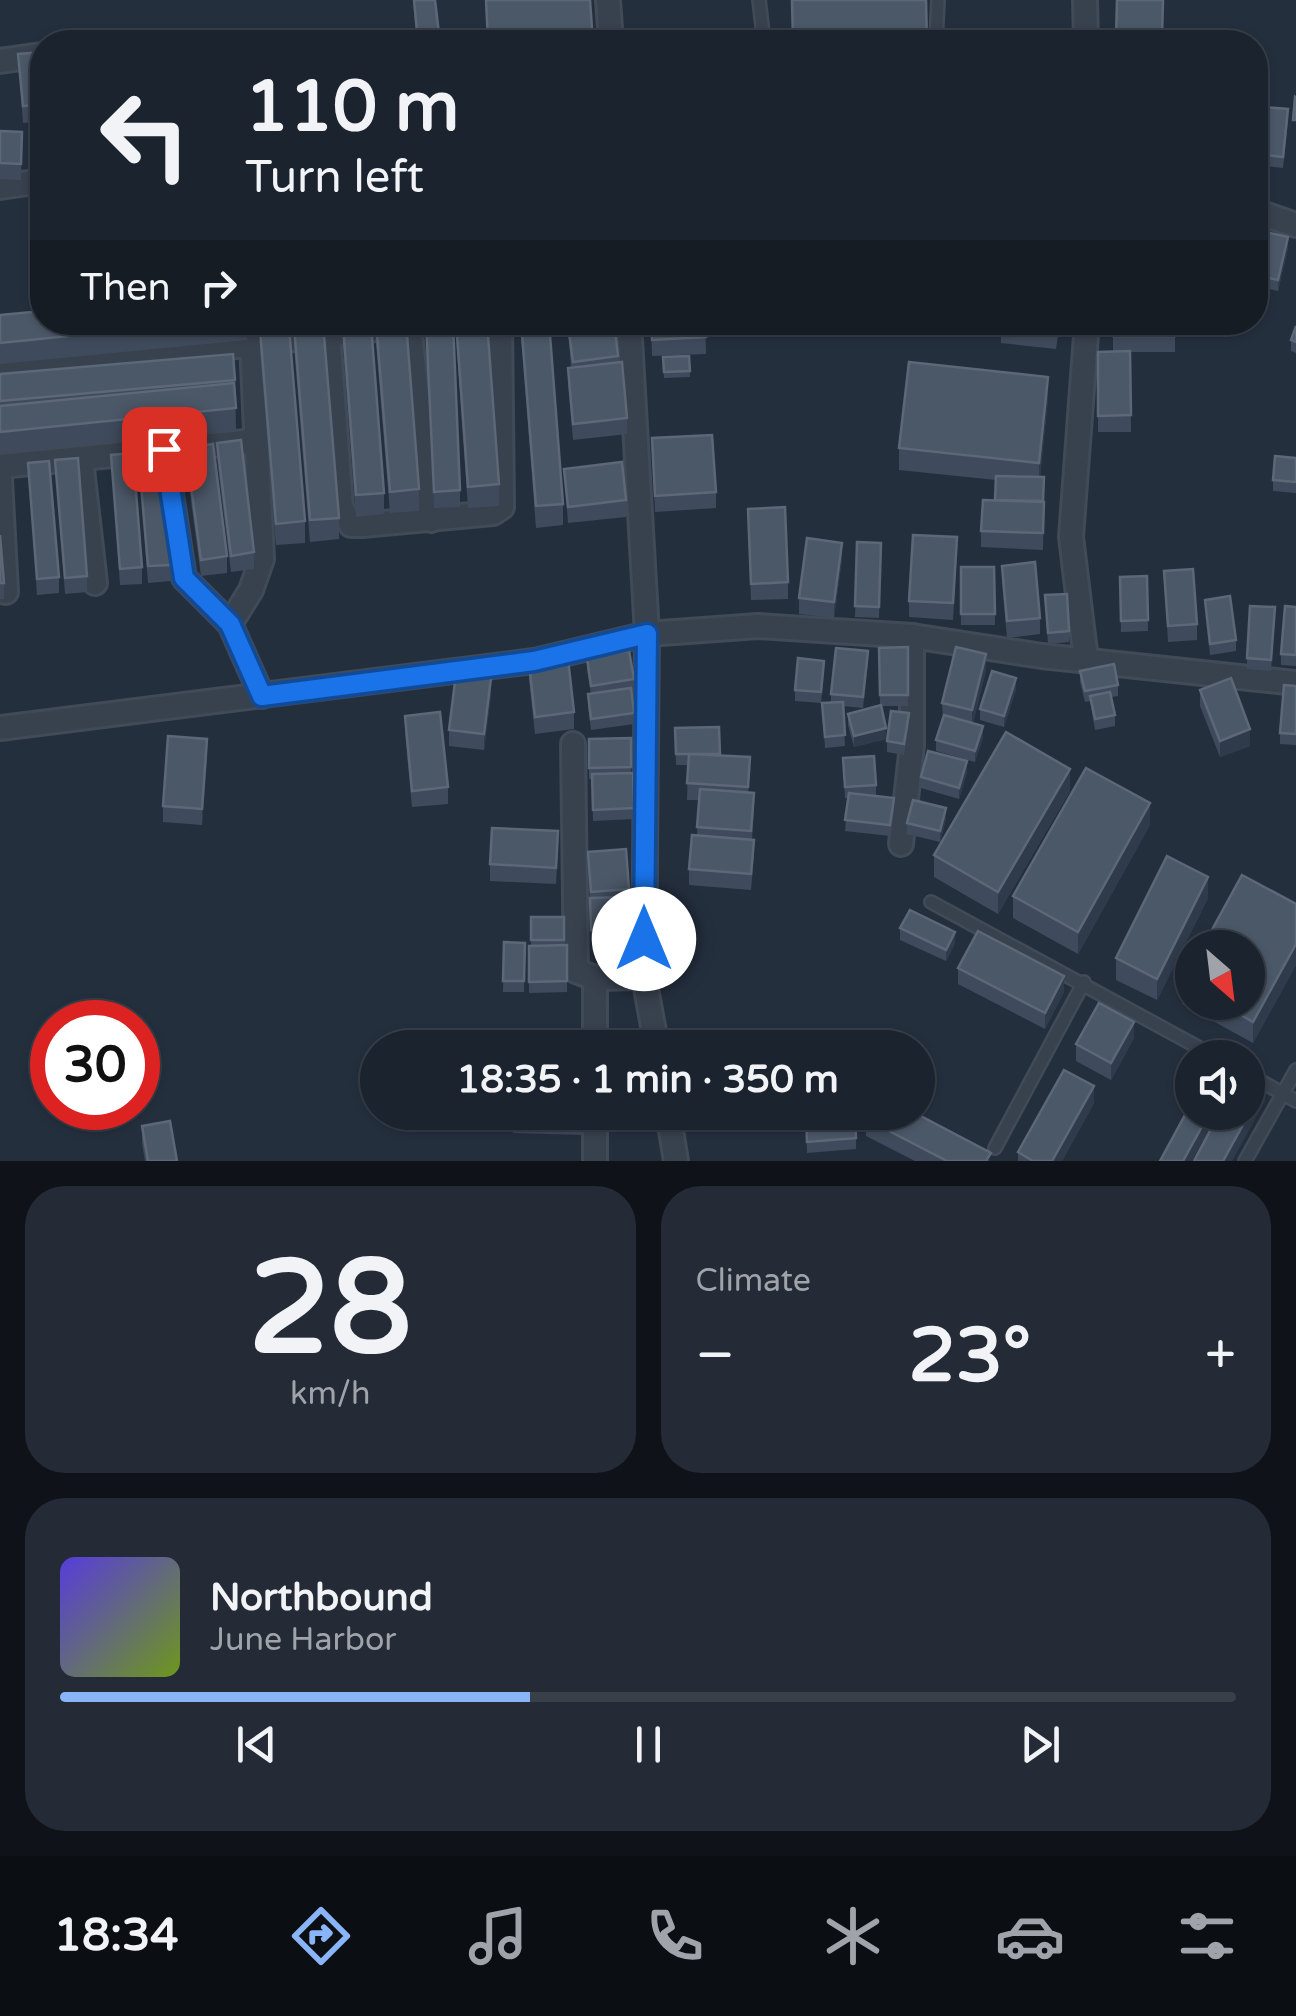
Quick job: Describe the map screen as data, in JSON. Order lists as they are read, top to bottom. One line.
{"north":"bottom right","page":{"turn":["110 m","Turn left"],"then":"Then","limit":"30","trip":"18:35 · 1 min · 350 m","tile":[["28","km/h"],"Climate"],"heat":["−","23°","+"],"song":["Northbound","June Harbor"],"tabs":"18:34"}}
